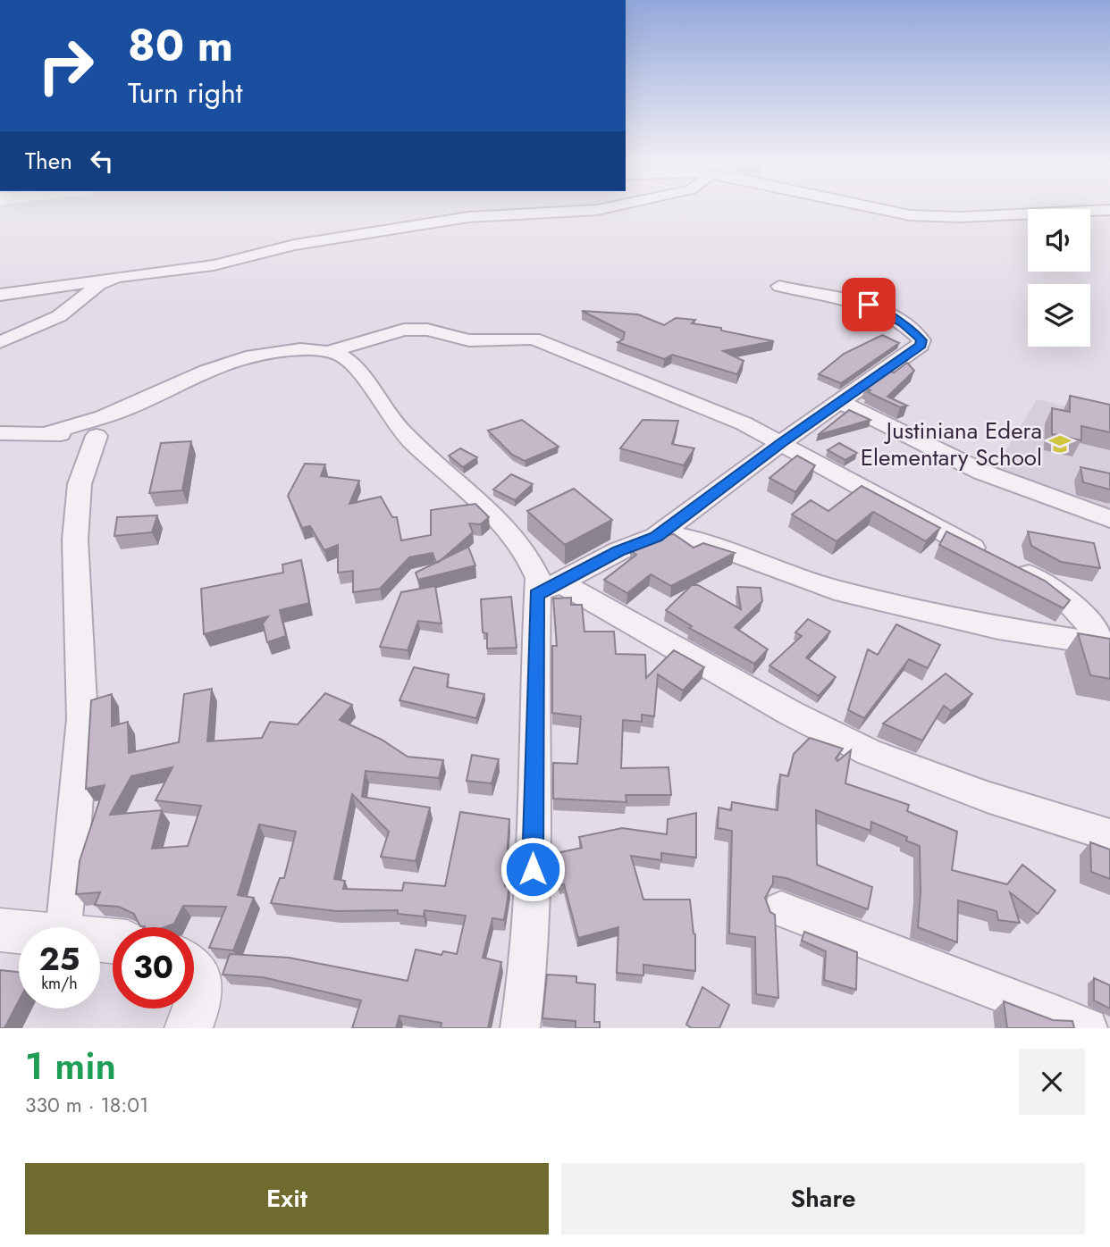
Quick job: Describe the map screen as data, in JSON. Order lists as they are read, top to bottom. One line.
{"places":{"school or university":["Justiniana Edera Elementary School"]},"page":{"turn":["80 m","Turn right"],"then":"Then","speed":"25 km/h","limit":"30","heading":["1 min","330 m · 18:01"],"buttons":["Exit","Share"]}}
